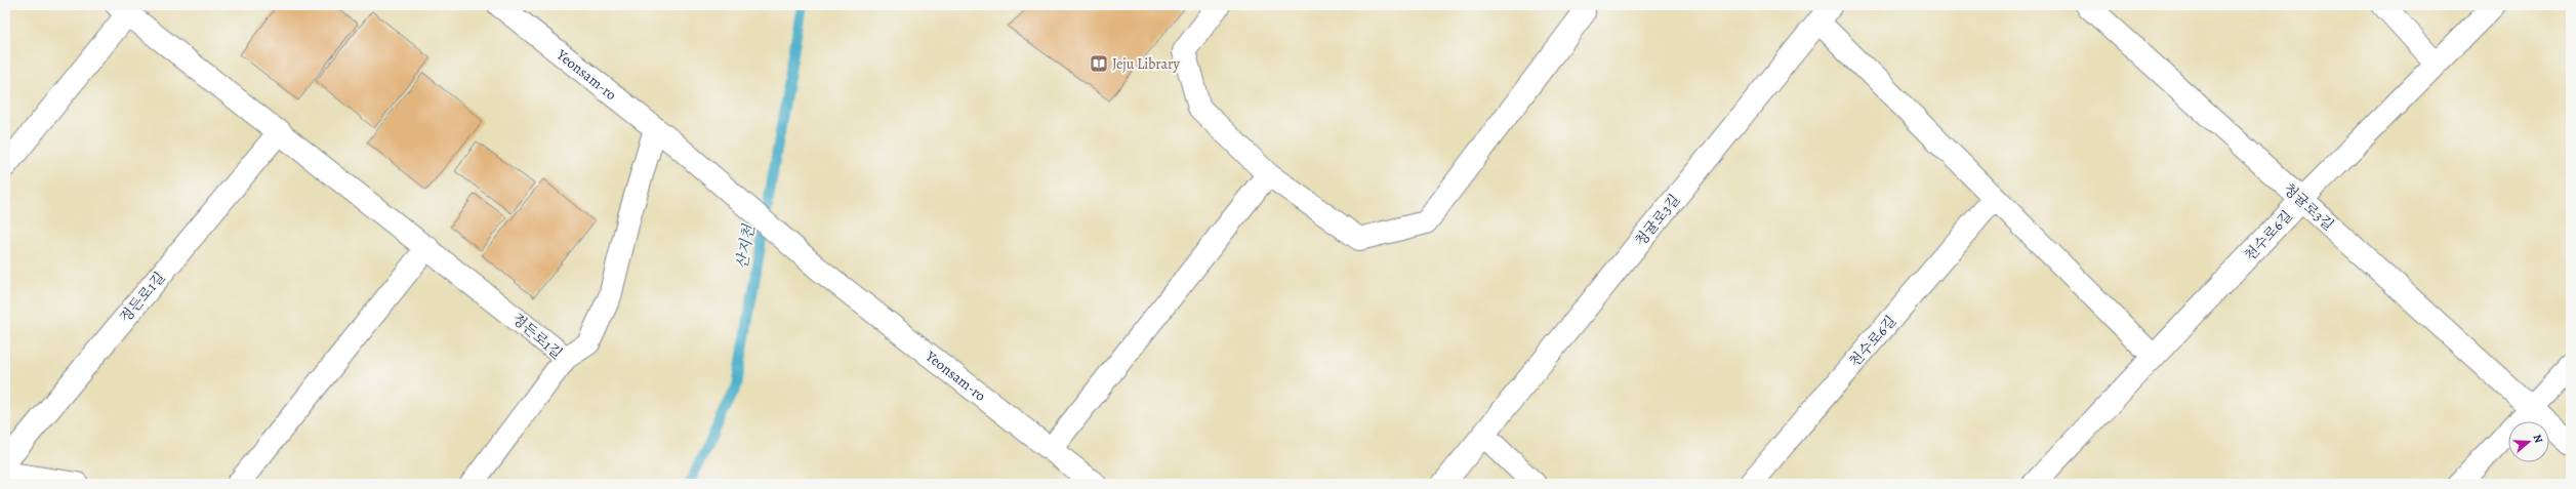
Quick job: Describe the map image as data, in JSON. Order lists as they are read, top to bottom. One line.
{"streets":{"street":["Yeonsam-ro","청귤로3길","천수로6길","정든로1길"]},"crossings":[["청귤로3길","천수로6길"]],"water":["산지천"],"places":{"library":["Jeju Library"]},"north":"right"}
